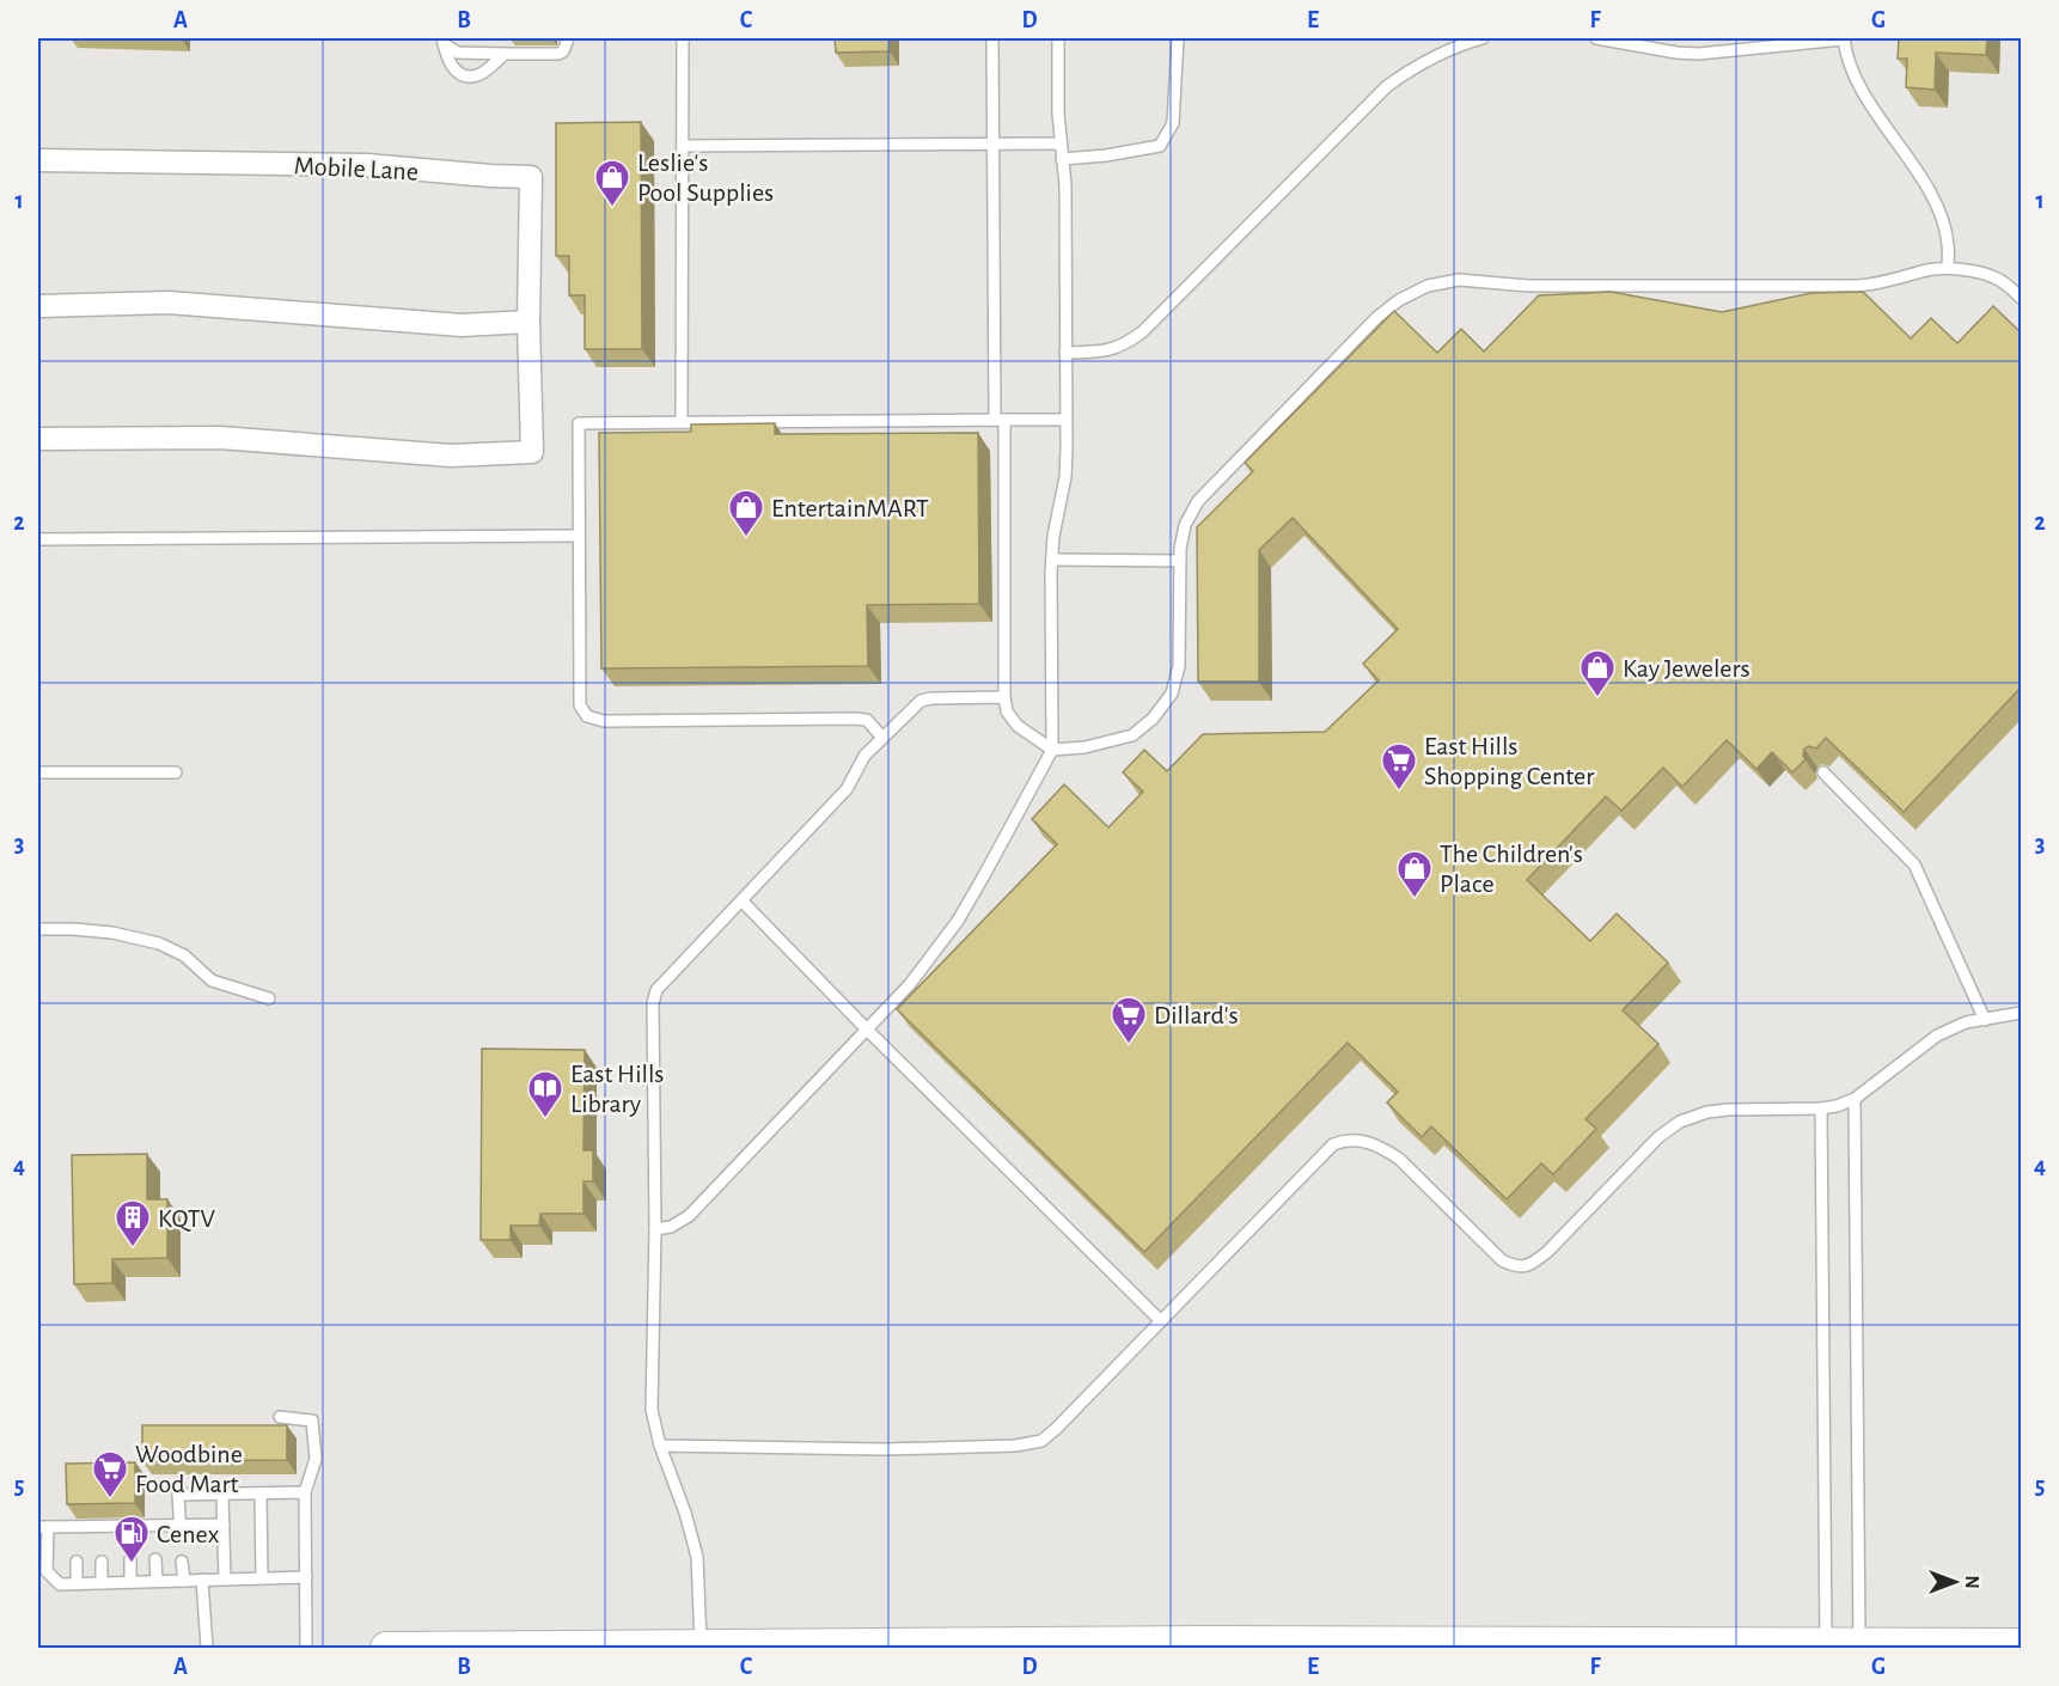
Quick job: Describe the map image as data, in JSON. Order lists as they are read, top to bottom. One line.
{"streets":{"street":["Mobile Lane"]},"places":{"shop":["Leslie's Pool Supplies","EntertainMART","Kay Jewelers","The Children's Place"],"supermarket":["East Hills Shopping Center","Dillard's","Woodbine Food Mart"],"library":["East Hills Library"],"building":["KQTV"],"fuel station":["Cenex"]},"north":"right","grid":{"columns":["A","B","C","D","E","F","G"],"rows":["1","2","3","4","5"]}}
